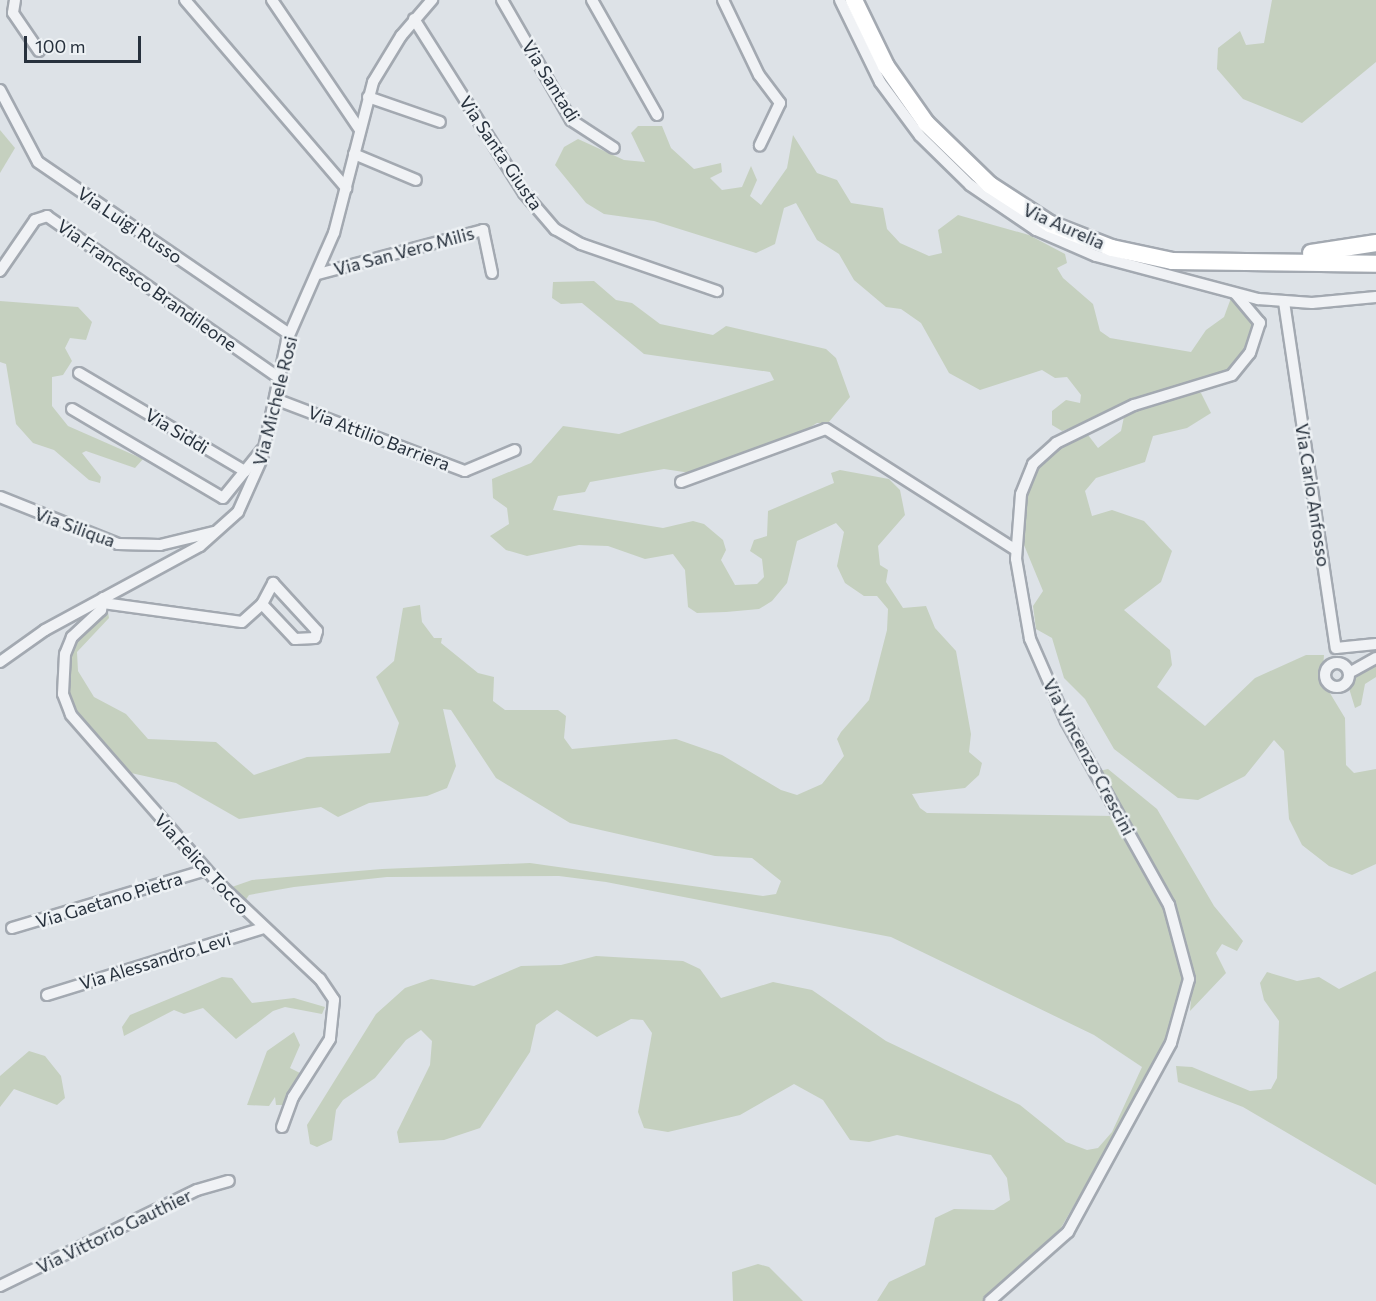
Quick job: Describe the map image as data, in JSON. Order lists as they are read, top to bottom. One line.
{"streets":{"highway":["Via Aurelia"],"street":["Via Santadi","Via Santa Giusta","Via Luigi Russo","Via San Vero Milis","Via Francesco Brandileone","Via Michele Rosi","Via Siddi","Via Attilio Barriera","Via Carlo Anfosso","Via Siliqua","Via Vincenzo Crescini","Via Felice Tocco","Via Gaetano Pietra","Via Alessandro Levi","Via Vittorio Gauthier"]},"crossings":[["Via Santa Giusta","Via Michele Rosi"],["Via Luigi Russo","Via Michele Rosi"],["Via San Vero Milis","Via Michele Rosi"],["Via Francesco Brandileone","Via Michele Rosi"],["Via Michele Rosi","Via Attilio Barriera"],["Via Michele Rosi","Via Siliqua"],["Via Michele Rosi","Via Felice Tocco"],["Via Felice Tocco","Via Gaetano Pietra"],["Via Felice Tocco","Via Alessandro Levi"]],"scale_bar":"100 m"}
